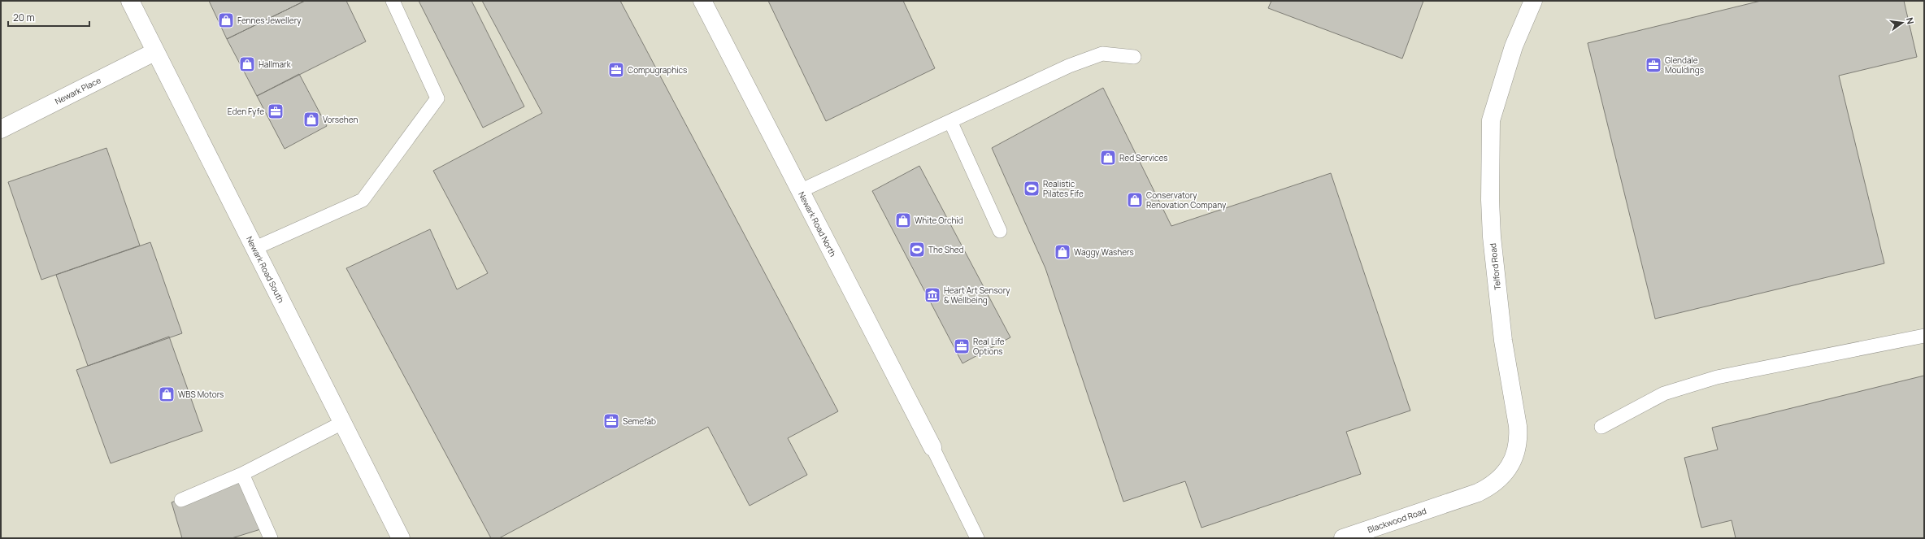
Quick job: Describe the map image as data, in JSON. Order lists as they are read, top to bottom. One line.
{"streets":{"street":["Newark Place","Newark Road North","Telford Road","Newark Road South","Blackwood Road"]},"crossings":[["Newark Place","Newark Road South"],["Telford Road","Blackwood Road"]],"places":{"shop":["Fennes Jewellery","Hallmark","Vorsehen","Red Services","Conservatory Renovation Company","White Orchid","Waggy Washers","WBS Motors"],"office":["Glendale Mouldings","Compugraphics","Eden Fyfe","Real Life Options","Semefab"],"sports":["Realistic Pilates Fife","The Shed"],"museum":["Heart Art Sensory & Wellbeing"]},"scale_bar":"20 m","north":"right"}
